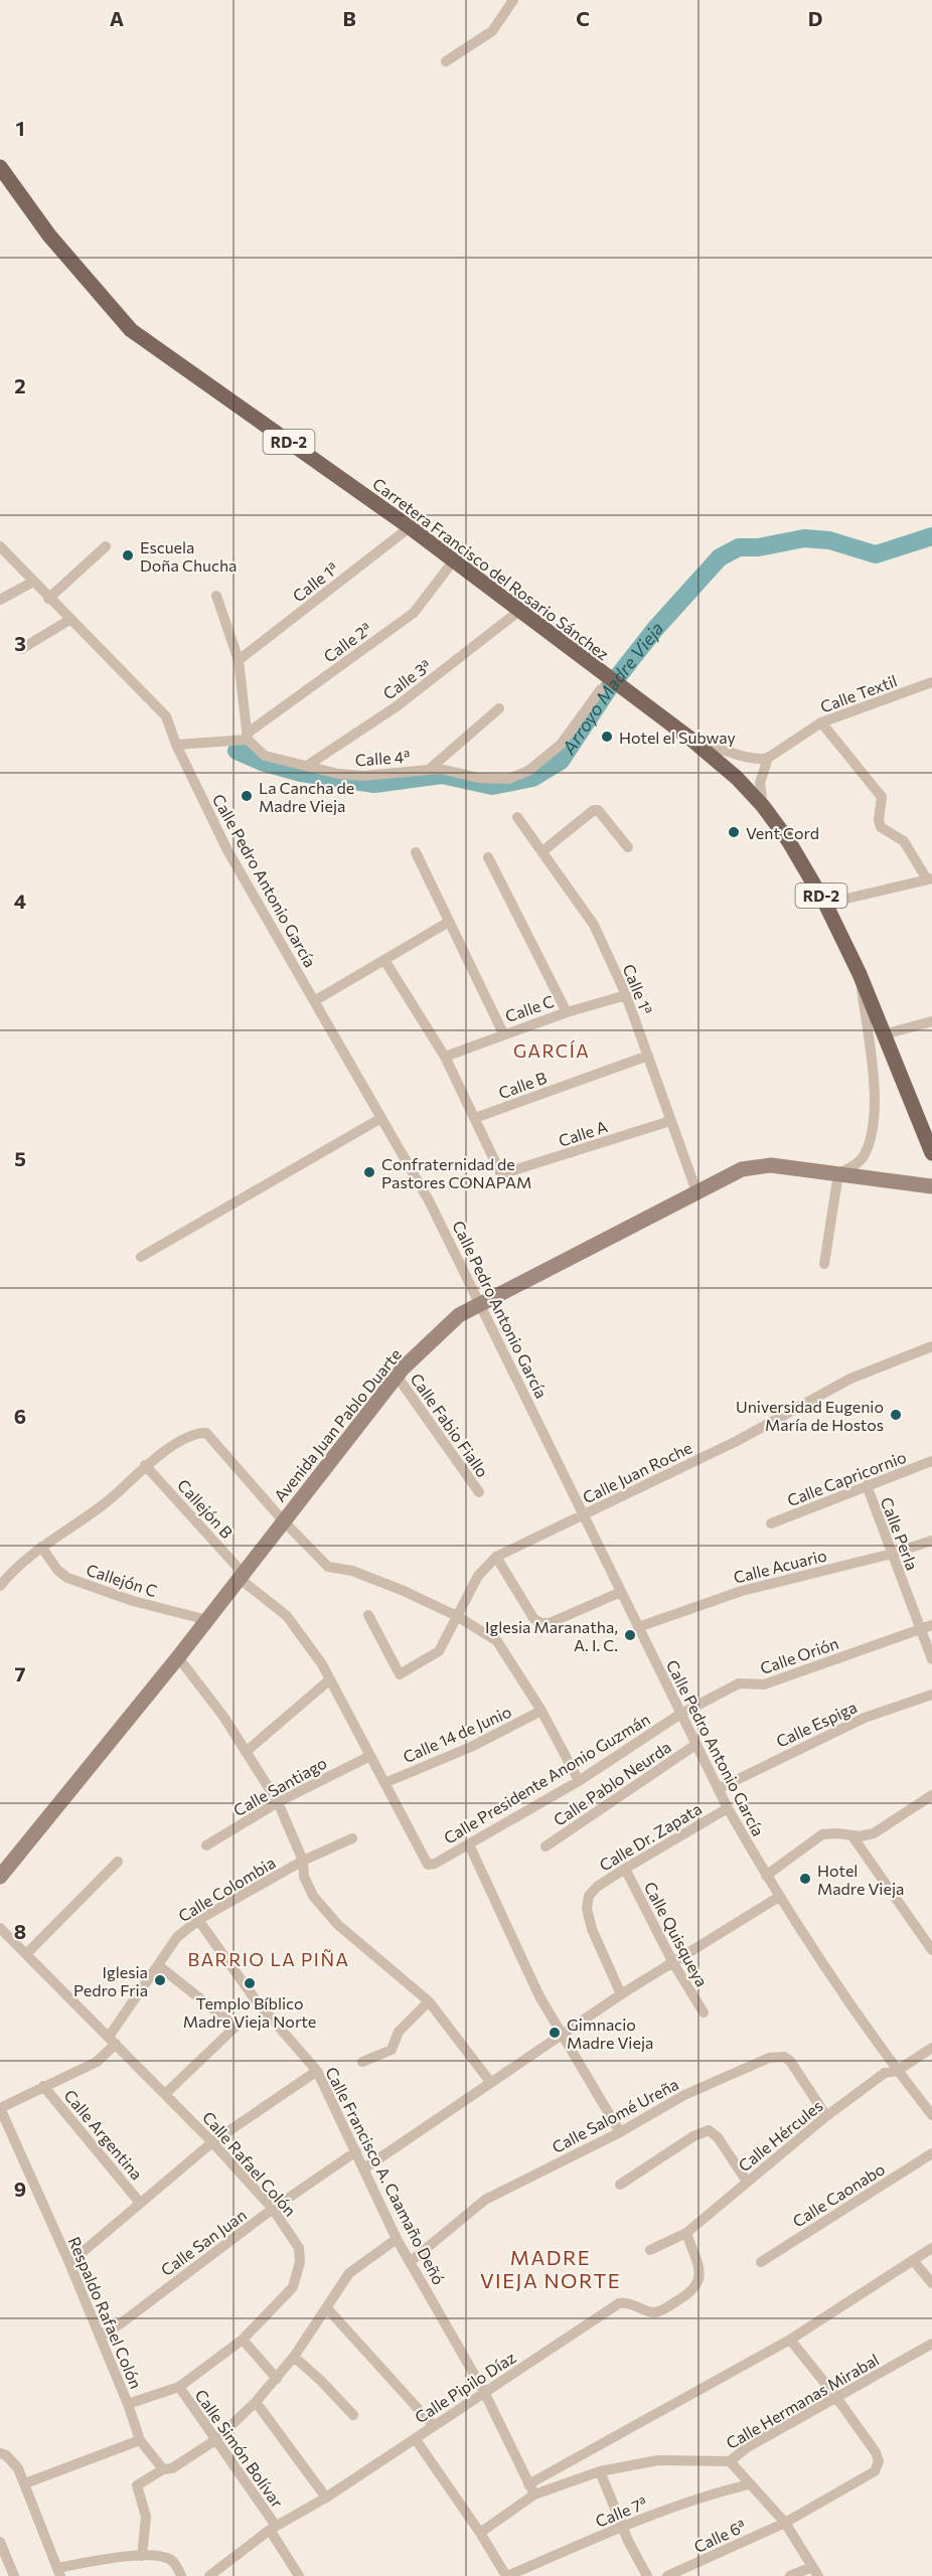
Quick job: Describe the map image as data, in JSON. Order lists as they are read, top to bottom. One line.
{"streets":{"main road":["RD-2","Carretera Francisco del Rosario Sánchez","Avenida Juan Pablo Duarte"],"street":["Calle 1ª","Calle 2ª","Calle 3ª","Calle Textil","Calle 4ª","Calle Pedro Antonio García","Calle C","Calle B","Calle A","Calle Fabio Fiallo","Calle Juan Roche","Calle Capricornio","Callejón B","Calle Perla","Calle Acuario","Callejón C","Calle Orión","Calle Espiga","Calle 14 de Junio","Calle Presidente Anonio Guzmán","Calle Pablo Neurda","Calle Santiago","Calle Dr. Zapata","Calle Colombia","Calle Quisqueya","Calle Salomé Ureña","Calle Argentina","Calle Hércules","Calle Rafael Colón","Calle Francisco A. Caamaño Deñó","Calle Caonabo","Calle San Juan","Respaldo Rafael Colón","Calle Pipilo Díaz","Calle Hermanas Mirabal","Calle Simón Bolívar","Calle 7ª","Calle 6ª"]},"crossings":[["Carretera Francisco del Rosario Sánchez","Calle 1ª"],["Carretera Francisco del Rosario Sánchez","Calle 2ª"],["Carretera Francisco del Rosario Sánchez","Calle 3ª"],["Carretera Francisco del Rosario Sánchez","Calle 4ª"],["Calle 1ª","Calle C"],["Calle 1ª","Calle B"],["Calle 1ª","Calle A"],["Calle 1ª","Avenida Juan Pablo Duarte"],["Calle 2ª","Calle 4ª"],["Calle 3ª","Calle 4ª"],["Calle Pedro Antonio García","Avenida Juan Pablo Duarte"],["Calle Pedro Antonio García","Calle Juan Roche"],["Calle Pedro Antonio García","Calle Acuario"],["Calle Pedro Antonio García","Calle Orión"],["Calle Pedro Antonio García","Calle Espiga"],["Calle Pedro Antonio García","Calle Presidente Anonio Guzmán"],["Calle Pedro Antonio García","Calle Pablo Neurda"],["Calle Pedro Antonio García","Calle Dr. Zapata"],["Calle Pedro Antonio García","Calle Hércules"],["Calle B","Calle A"],["Avenida Juan Pablo Duarte","Calle Fabio Fiallo"],["Avenida Juan Pablo Duarte","Callejón B"],["Avenida Juan Pablo Duarte","Callejón C"],["Calle Capricornio","Calle Perla"],["Callejón B","Calle 14 de Junio"],["Callejón B","Calle Presidente Anonio Guzmán"],["Callejón B","Calle Santiago"],["Calle Perla","Calle Acuario"],["Calle Perla","Calle Orión"],["Calle Orión","Calle Presidente Anonio Guzmán"],["Calle Dr. Zapata","Calle Quisqueya"],["Calle Colombia","Calle Argentina"],["Calle Colombia","Calle Rafael Colón"],["Calle Colombia","Calle Francisco A. Caamaño Deñó"],["Calle Colombia","Respaldo Rafael Colón"],["Calle Salomé Ureña","Calle Hércules"],["Calle Salomé Ureña","Calle Francisco A. Caamaño Deñó"],["Calle Hércules","Calle Pipilo Díaz"],["Calle Rafael Colón","Calle San Juan"],["Calle Rafael Colón","Respaldo Rafael Colón"],["Calle Rafael Colón","Calle Simón Bolívar"],["Calle Francisco A. Caamaño Deñó","Calle San Juan"],["Calle Francisco A. Caamaño Deñó","Calle Pipilo Díaz"],["Calle Francisco A. Caamaño Deñó","Calle Hermanas Mirabal"],["Calle San Juan","Respaldo Rafael Colón"],["Calle Pipilo Díaz","Calle Simón Bolívar"],["Calle Hermanas Mirabal","Calle 6ª"]],"districts":["GARCÍA","BARRIO LA PIÑA","MADRE VIEJA NORTE"],"water":["Arroyo Madre Vieja"],"places":["Escuela Doña Chucha","Hotel el Subway","La Cancha de Madre Vieja","Vent Cord","Confraternidad de Pastores CONAPAM","Universidad Eugenio María de Hostos","Iglesia Maranatha, A. I. C.","Hotel Madre Vieja","Iglesia Pedro Fria","Templo Bíblico Madre Vieja Norte","Gimnacio Madre Vieja"],"grid":{"columns":["A","B","C","D"],"rows":["1","2","3","4","5","6","7","8","9"]}}
